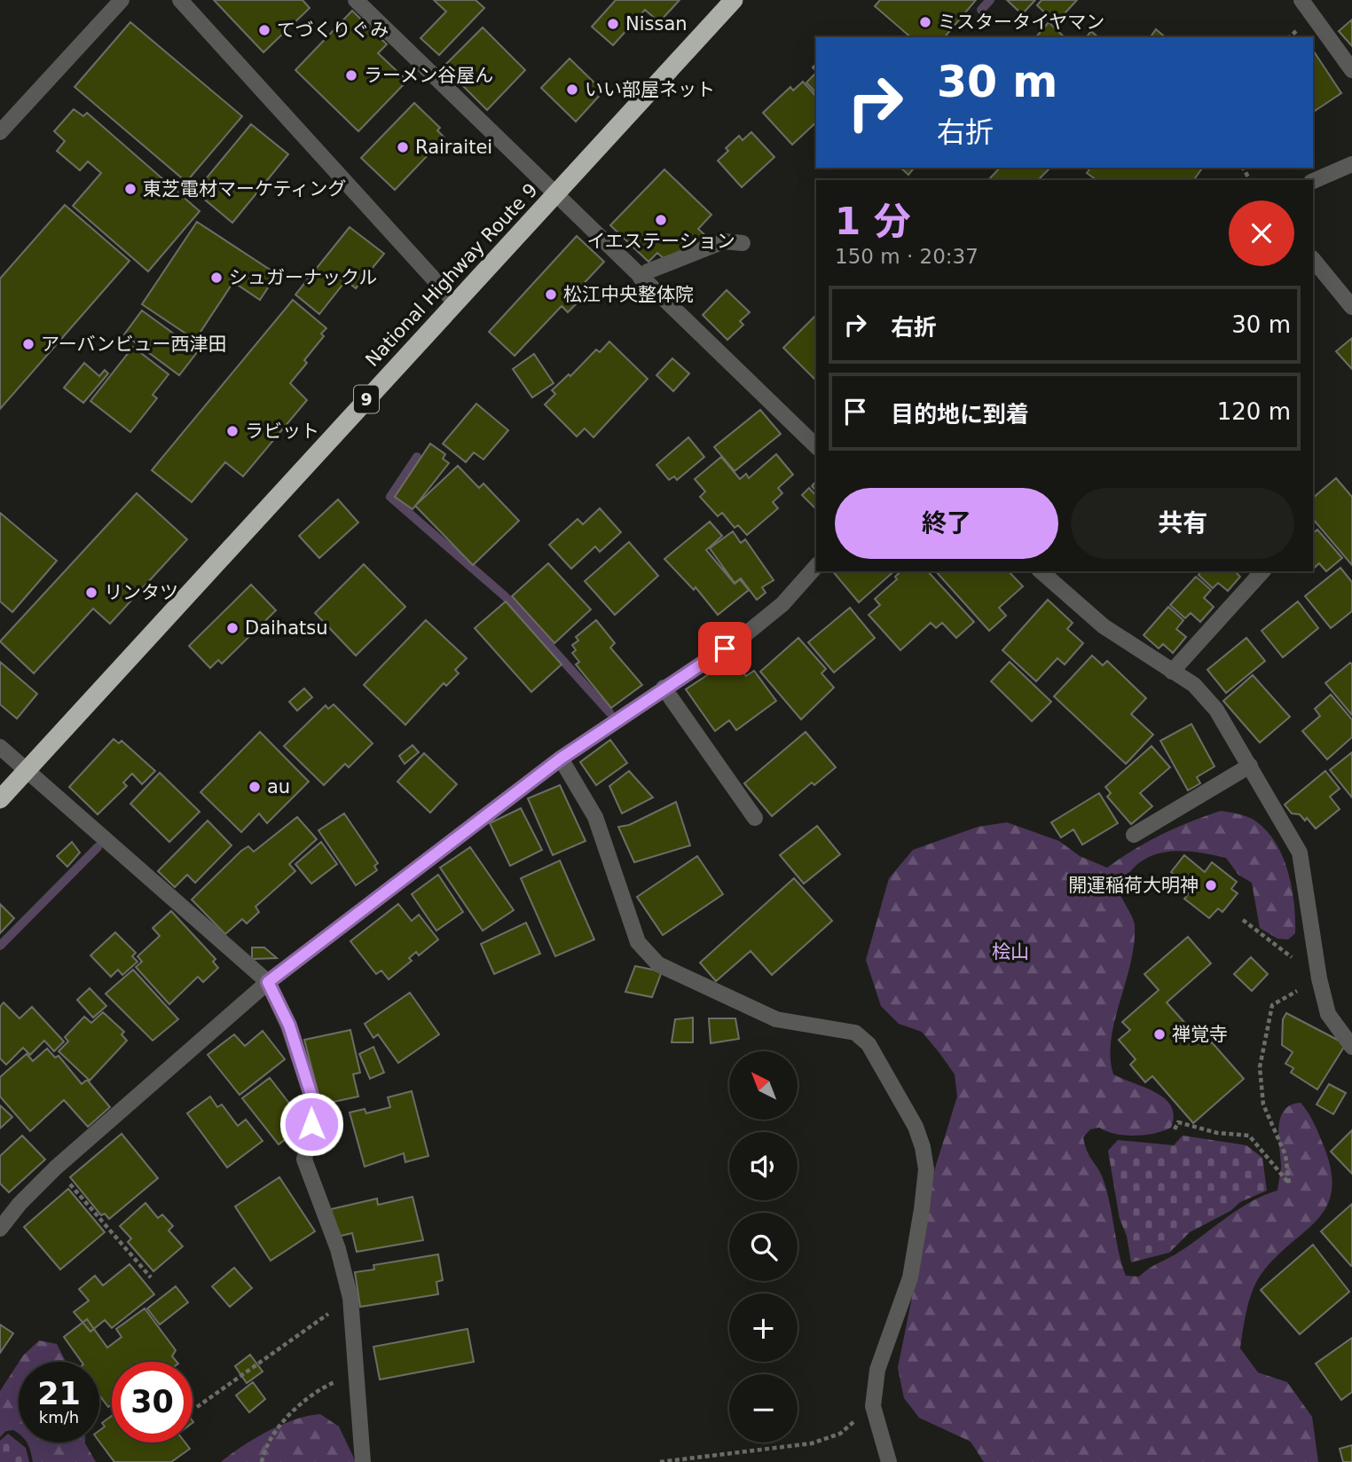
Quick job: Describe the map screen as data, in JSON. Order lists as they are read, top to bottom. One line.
{"streets":{"highway":["National Highway Route 9","9"]},"parks":["桧山"],"places":["ミスタータイヤマン","Nissan","てづくりぐみ","ラーメン谷屋ん","いい部屋ネット","Rairaitei","東芝電材マーケティング","イエステーション","シュガーナックル","松江中央整体院","アーバンビュー西津田","ラビット","リンタツ","Daihatsu","au","開運稲荷大明神","禅覚寺"],"north":"top left","page":{"turn":["30 m","右折"],"heading":["1 分","150 m · 20:37"],"list":[{"name":"右折","value":"30 m"},{"name":"目的地に到着","value":"120 m"}],"buttons":["終了","共有"],"map_buttons":["+","−"],"speed":"21 km/h","limit":"30"}}
